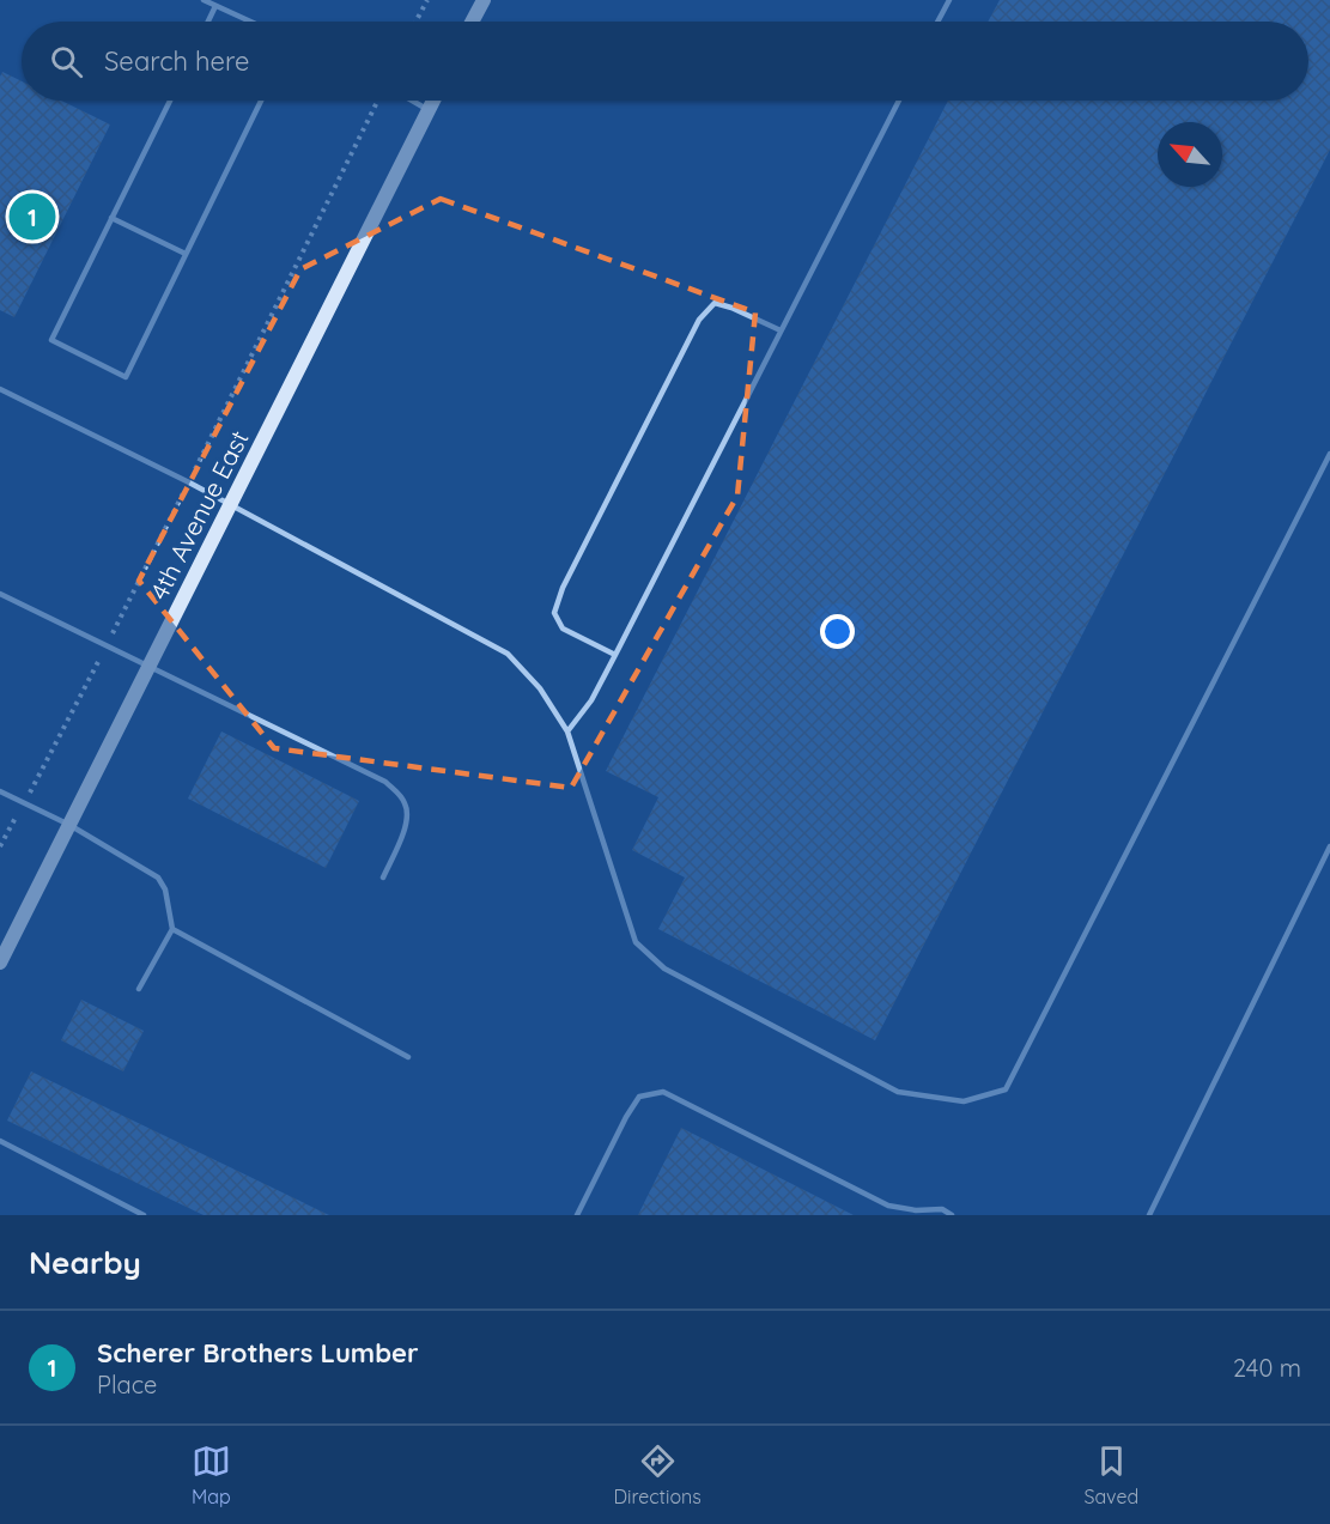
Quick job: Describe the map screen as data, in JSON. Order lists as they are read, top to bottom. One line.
{"streets":{"street":["4th Avenue East"]},"north":"top left","page":{"search":"Search here","pins":"1","heading":"Nearby","list":[{"mark":"1","name":"Scherer Brothers Lumber","note":"Place","value":"240 m"}],"nav":["Map","Directions","Saved"]}}
